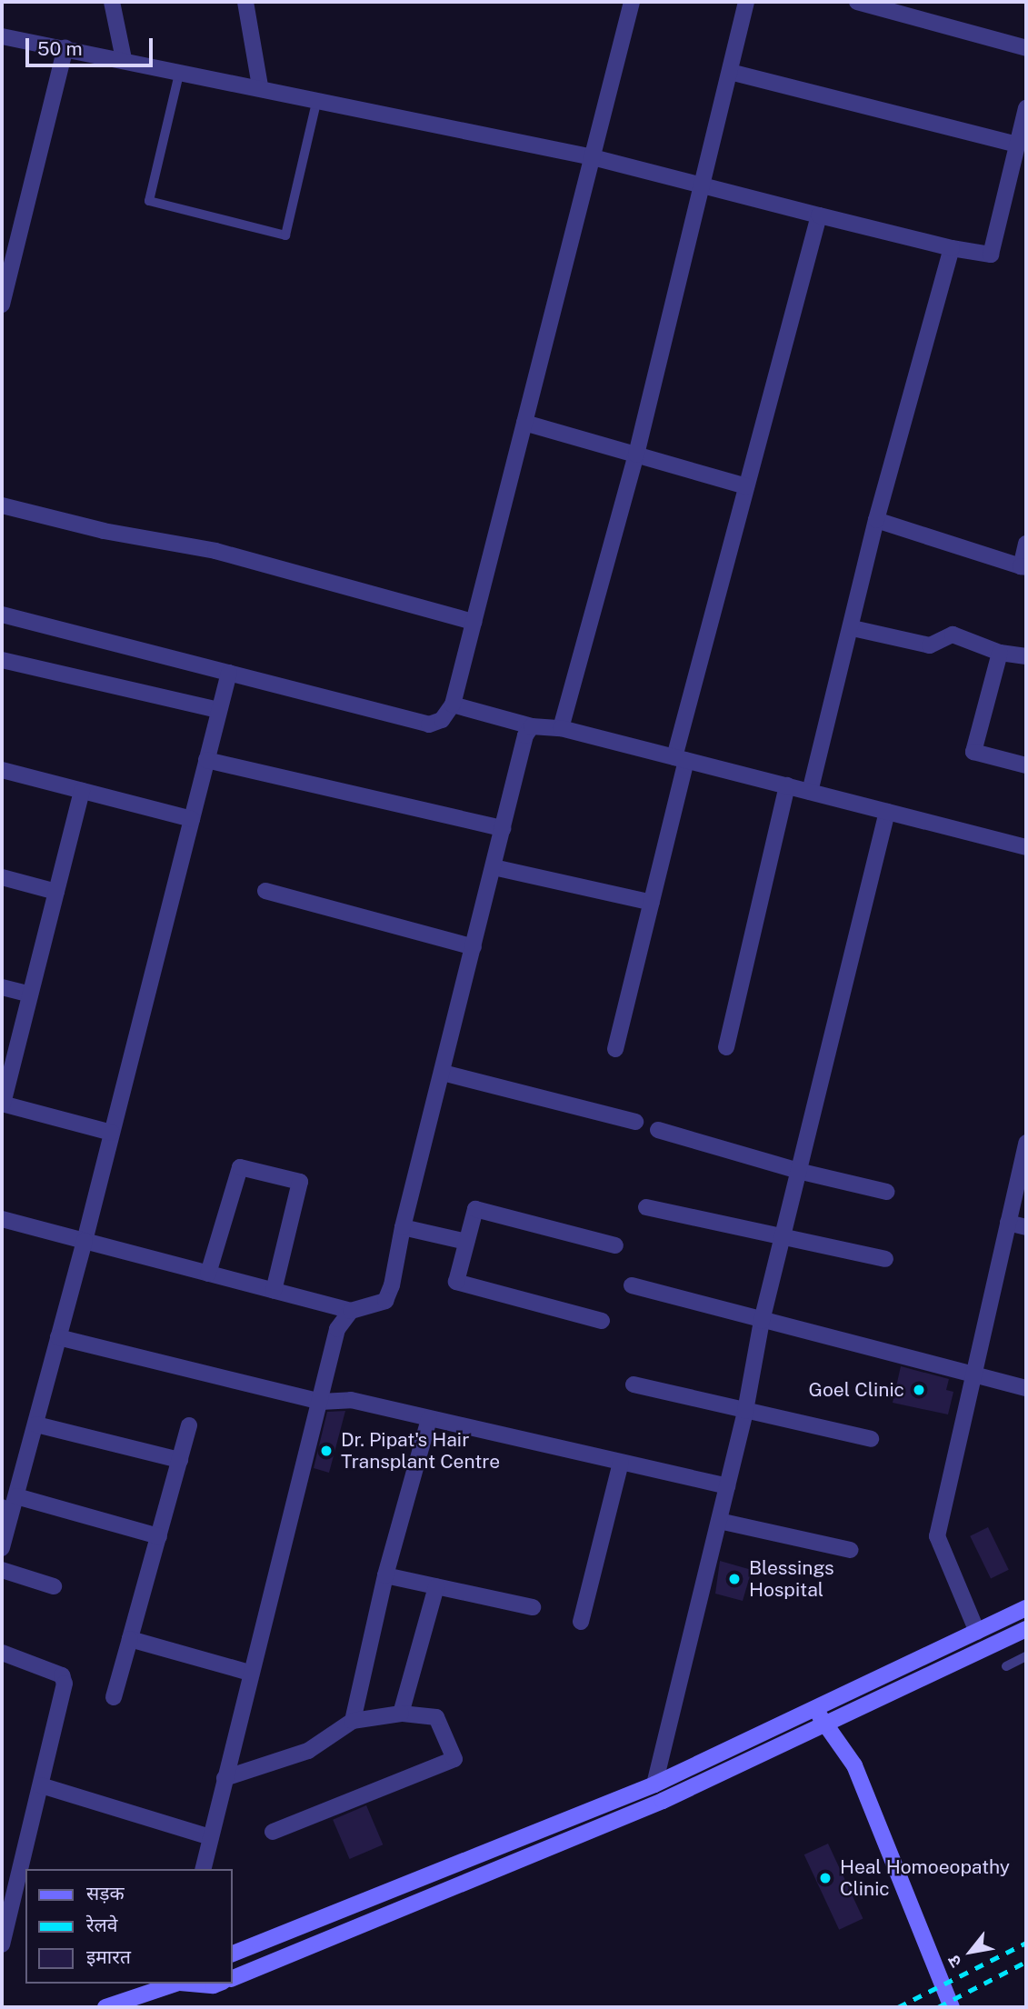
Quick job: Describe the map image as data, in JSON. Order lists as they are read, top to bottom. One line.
{"places":["Goel Clinic","Dr. Pipat's Hair Transplant Centre","Blessings Hospital","Heal Homoeopathy Clinic"],"legend":["सड़क","रेलवे","इमारत"],"scale_bar":"50 m","north":"bottom left"}
